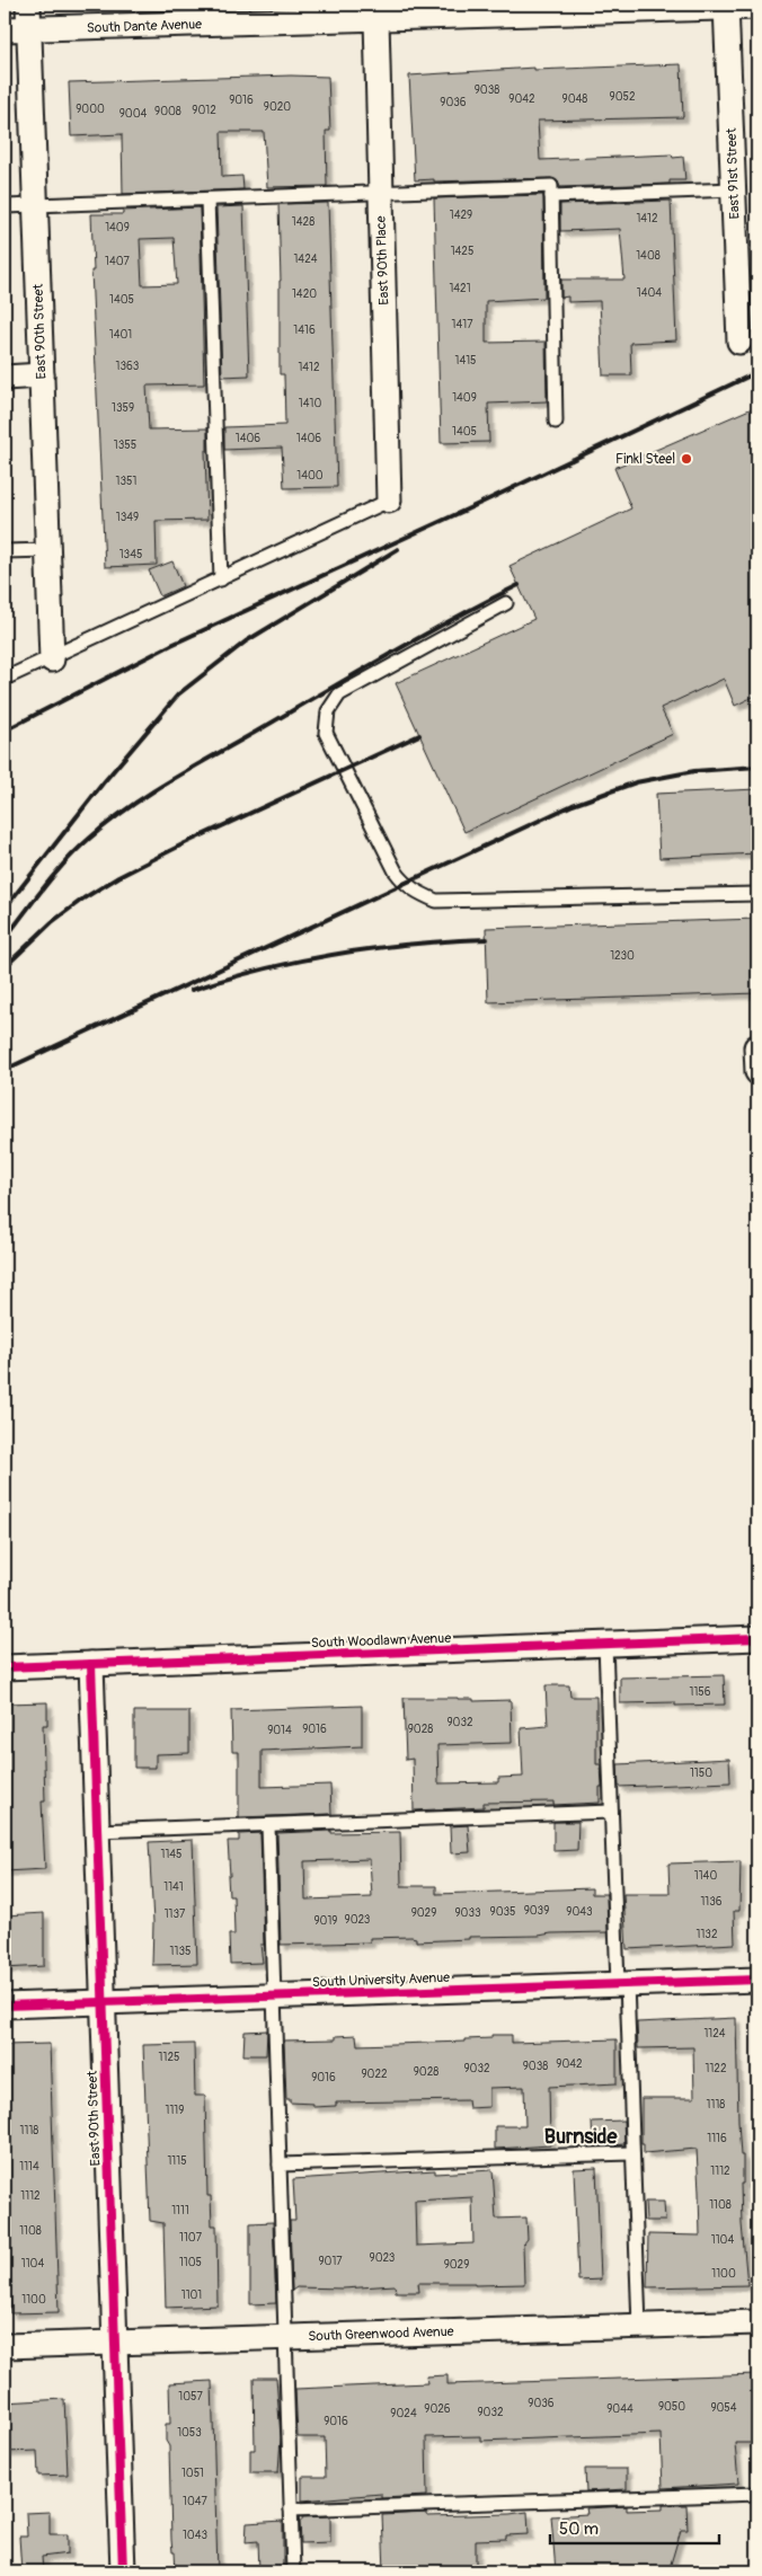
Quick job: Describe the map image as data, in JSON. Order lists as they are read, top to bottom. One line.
{"streets":{"street":["South Dante Avenue","East 91st Street","East 90th Place","East 90th Street","South Woodlawn Avenue","South University Avenue","South Greenwood Avenue"]},"crossings":[["South Dante Avenue","East 91st Street"],["South Dante Avenue","East 90th Place"],["South Dante Avenue","East 90th Street"],["East 90th Street","South Woodlawn Avenue"],["East 90th Street","South University Avenue"],["East 90th Street","South Greenwood Avenue"]],"districts":["Burnside"],"places":["Finkl Steel"],"house_numbers":["9038","9052","9042","9048","9016","9036","9020","9000","9012","9008","9004","1429","1412","1428","1409","1425","1408","1424","1407","1421","1404","1420","1405","1417","1416","1401","1415","1363","1412","1409","1410","1359","1405","1406","1406","1355","1400","1351","1349","1345","1230","1156","9032","9016","9028","9014","1150","1145","1140","1141","1136","9039","9035","9043","9029","9033","1137","9023","9019","1132","1135","1124","1125","9042","9038","9032","1122","9028","9022","9016","1118","1119","1118","1116","1115","1114","1112","1112","1108","1111","1108","1107","1104","9023","9017","1105","1104","9029","1100","1101","1100","1057","9036","9050","9054","9026","9044","9032","9024","9016","1053","1051","1047","1043"],"scale_bar":"50 m"}
